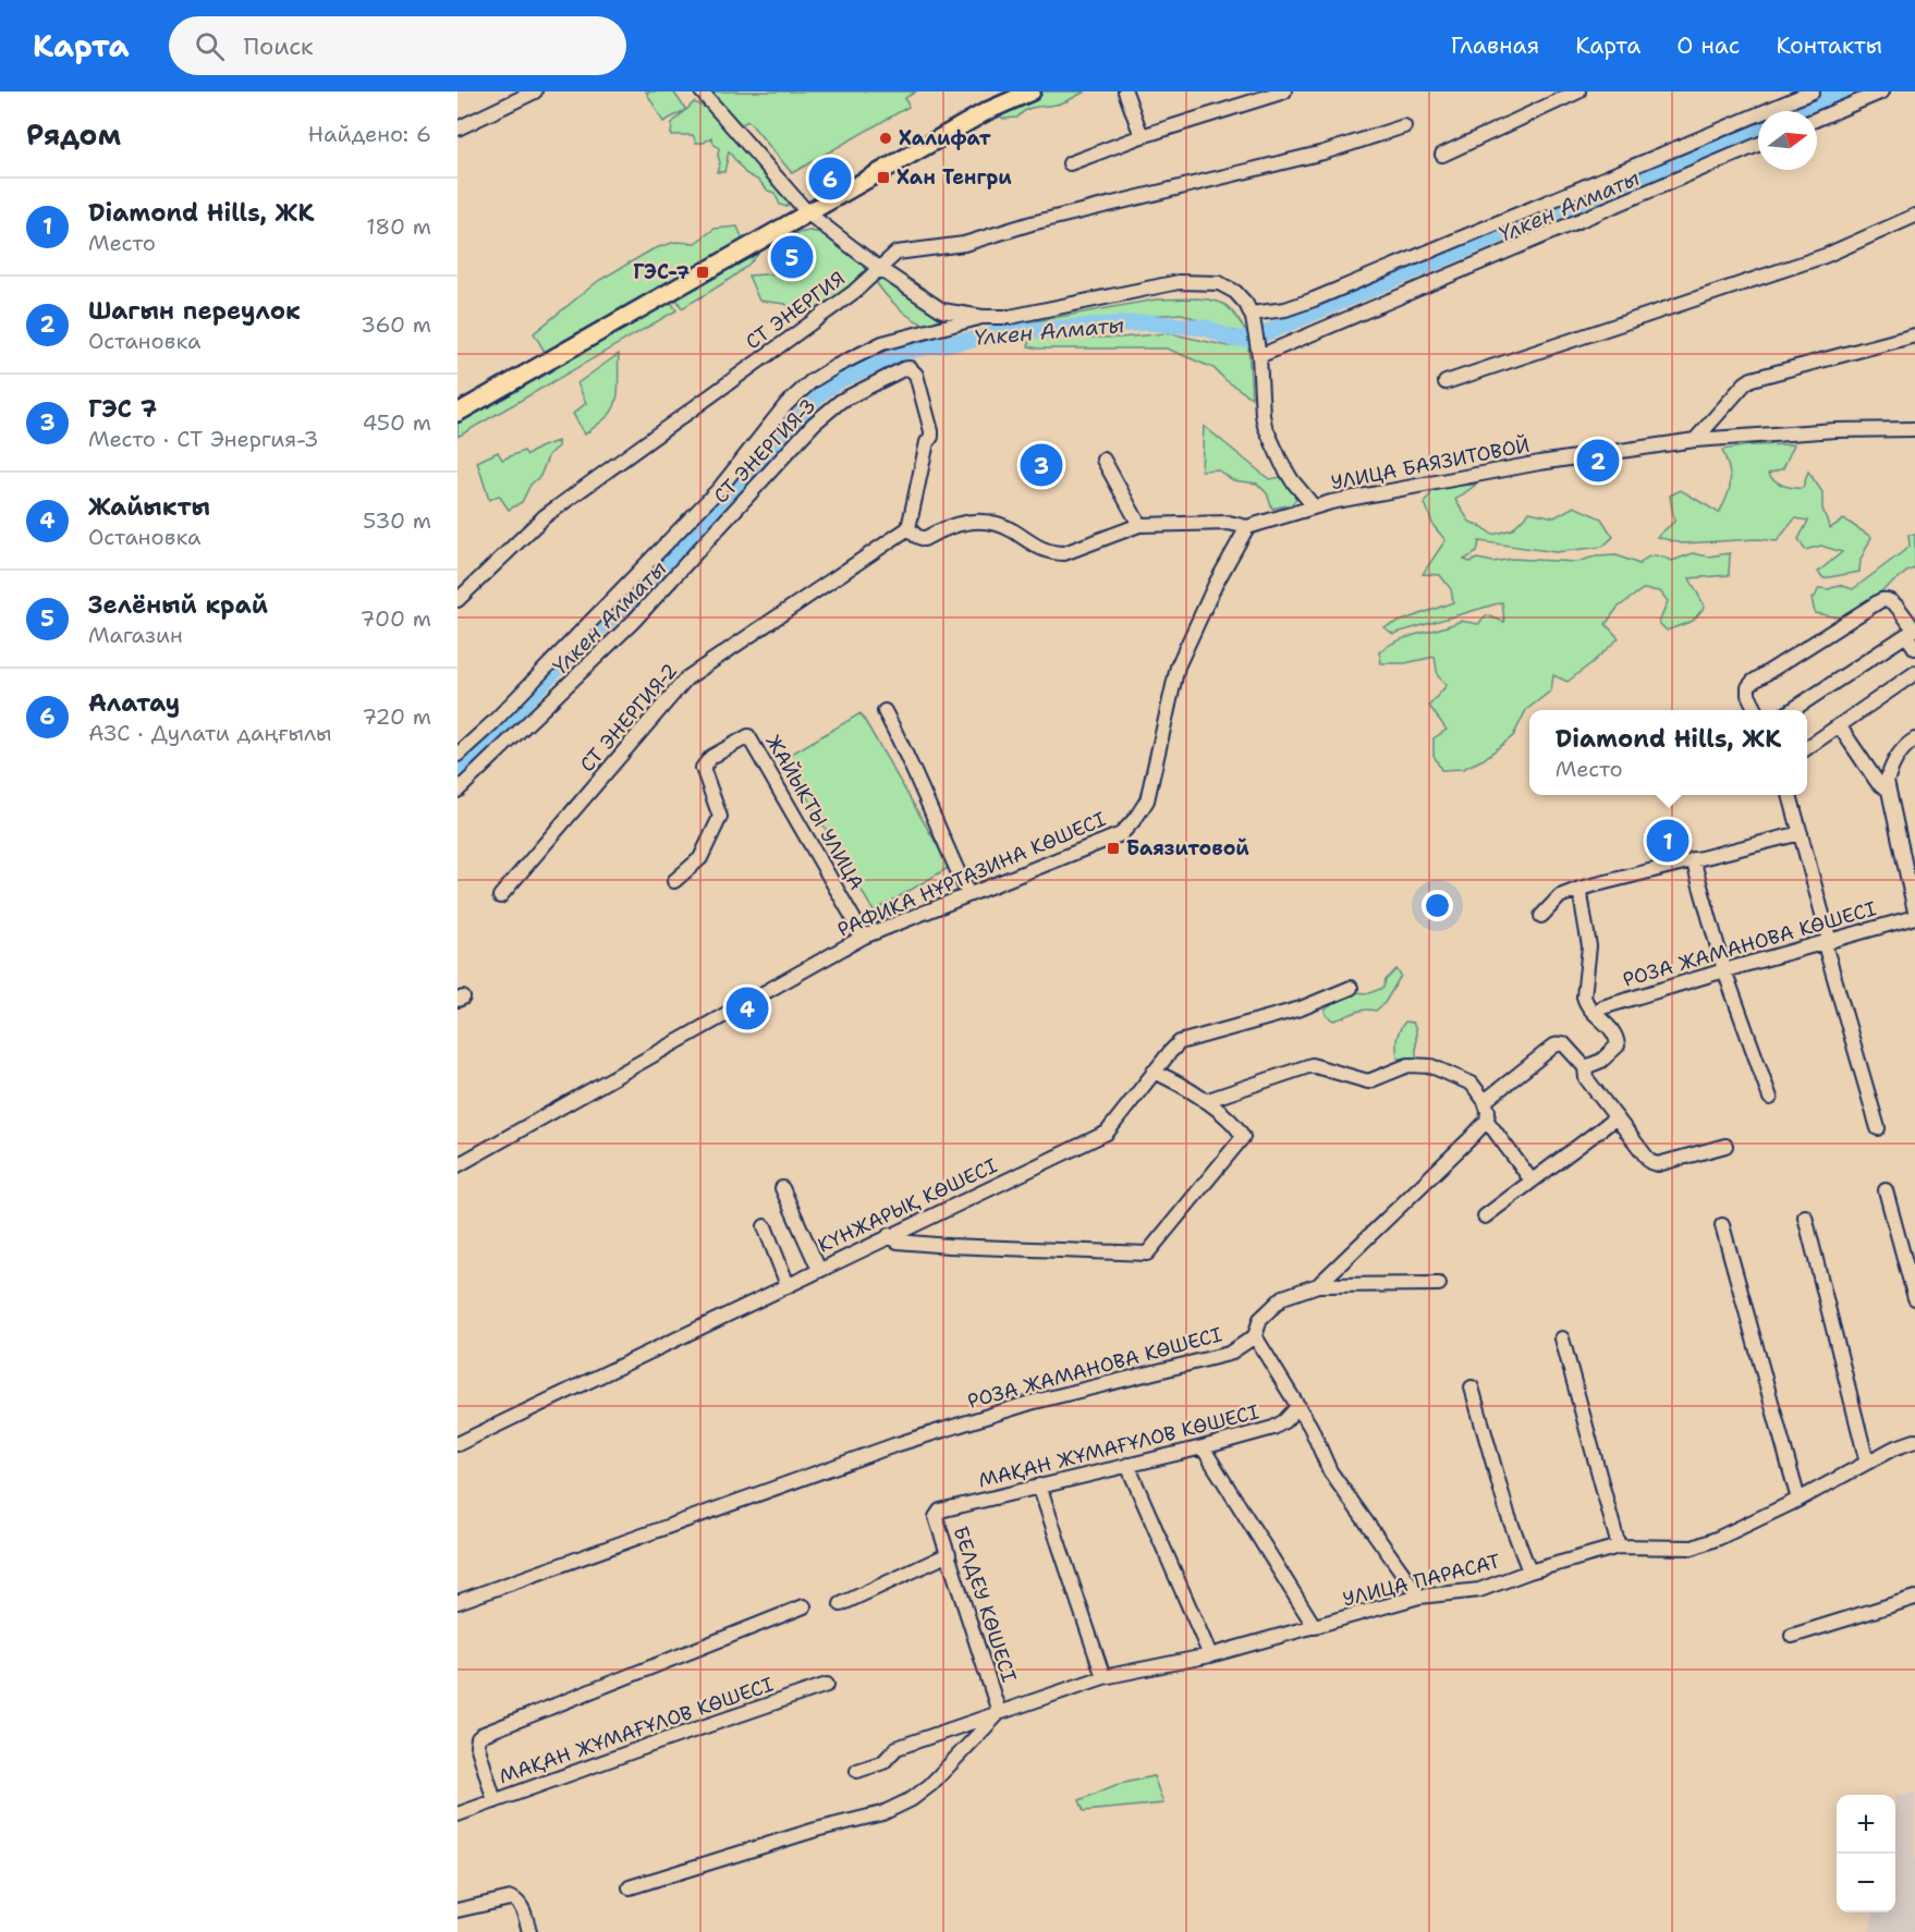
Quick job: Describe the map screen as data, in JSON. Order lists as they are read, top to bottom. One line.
{"streets":{"street":["СТ ЭНЕРГИЯ","СТ ЭНЕРГИЯ-3","УЛИЦА БАЯЗИТОВОЙ","СТ ЭНЕРГИЯ-2","ЖАЙЫКТЫ УЛИЦА","РАФИКА НҰРТАЗИНА КӨШЕСІ","РОЗА ЖАМАНОВА КӨШЕСІ","КҮНЖАРЫҚ КӨШЕСІ","МАҚАН ЖҰМАҒҰЛОВ КӨШЕСІ","УЛИЦА ПАРАСАТ","БЕЛДЕУ КӨШЕСІ"]},"crossings":[["СТ ЭНЕРГИЯ-3","СТ ЭНЕРГИЯ-2"],["УЛИЦА БАЯЗИТОВОЙ","РАФИКА НҰРТАЗИНА КӨШЕСІ"],["ЖАЙЫКТЫ УЛИЦА","РАФИКА НҰРТАЗИНА КӨШЕСІ"],["МАҚАН ЖҰМАҒҰЛОВ КӨШЕСІ","БЕЛДЕУ КӨШЕСІ"],["УЛИЦА ПАРАСАТ","БЕЛДЕУ КӨШЕСІ"]],"water":["Үлкен Алматы"],"places":{"other":["Халифат"],"transit":["Хан Тенгри","ГЭС-7","Баязитовой"]},"north":"right","page":{"header":"Карта","search":"Поиск","nav":["Главная","Карта","О нас","Контакты"],"heading":["Рядом","Найдено: 6"],"pins":["6","5","2","3","1","4"],"list":[{"mark":"1","name":"Diamond Hills, ЖК","note":"Место","value":"180 m"},{"mark":"2","name":"Шагын переулок","note":"Остановка","value":"360 m"},{"mark":"3","name":"ГЭС 7","note":"Место · СТ Энергия-3","value":"450 m"},{"mark":"4","name":"Жайыкты","note":"Остановка","value":"530 m"},{"mark":"5","name":"Зелёный край","note":"Магазин","value":"700 m"},{"mark":"6","name":"Алатау","note":"АЗС · Дулати даңғылы","value":"720 m"}],"popup":["Diamond Hills, ЖК","Место"],"map_buttons":["+","−"]}}
